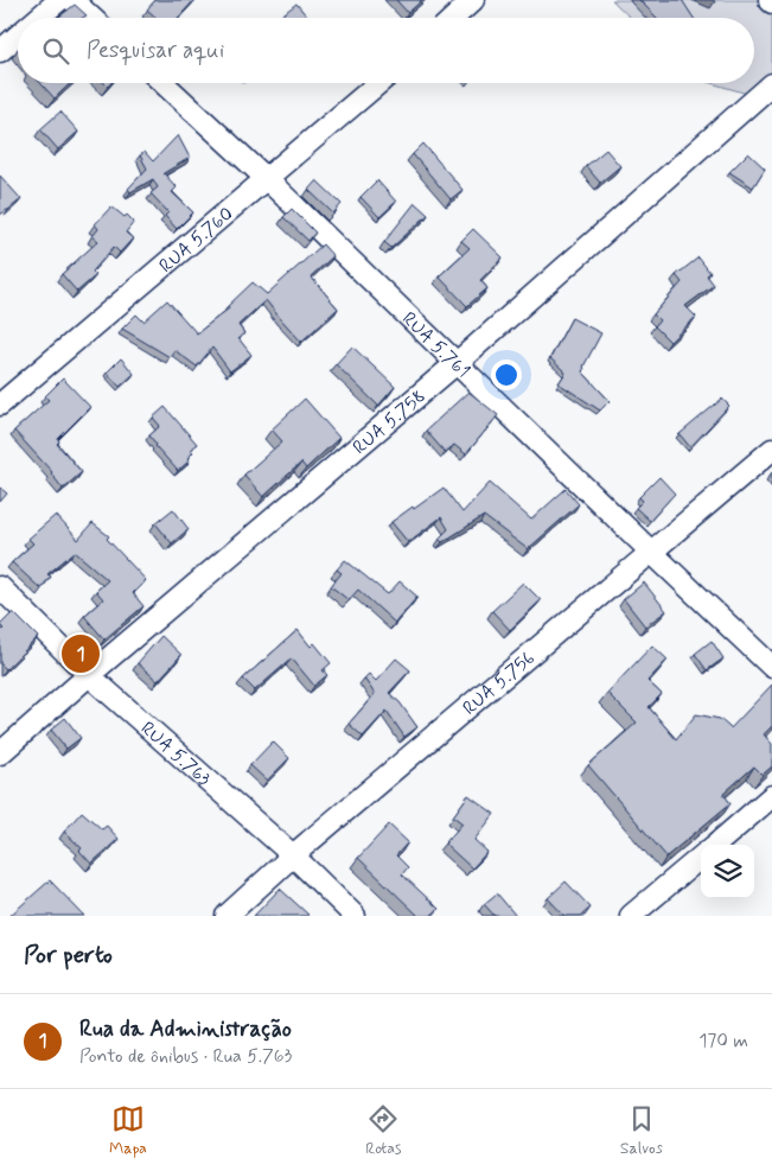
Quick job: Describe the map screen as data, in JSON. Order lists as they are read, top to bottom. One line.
{"streets":{"street":["RUA 5.760","RUA 5.761","RUA 5.758","RUA 5.756","RUA 5.763"]},"crossings":[["RUA 5.760","RUA 5.761"],["RUA 5.761","RUA 5.758"],["RUA 5.761","RUA 5.756"],["RUA 5.758","RUA 5.763"],["RUA 5.756","RUA 5.763"]],"page":{"search":"Pesquisar aqui","pins":"1","heading":"Por perto","list":[{"mark":"1","name":"Rua da Administração","note":"Ponto de ônibus · Rua 5.763","value":"170 m"}],"nav":["Mapa","Rotas","Salvos"]}}
